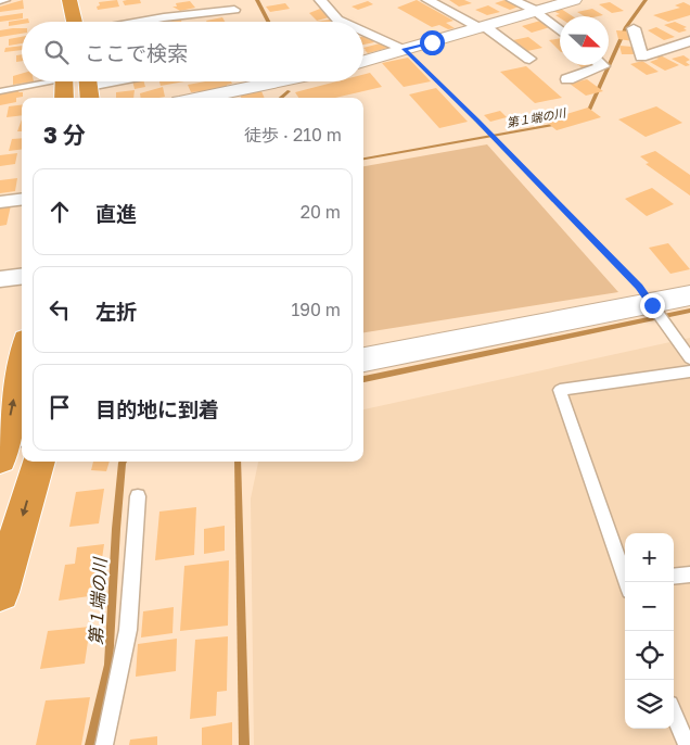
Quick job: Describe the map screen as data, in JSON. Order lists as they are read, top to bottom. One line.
{"water":["第１端の川"],"north":"right","page":{"search":"ここで検索","heading":["3 分","徒歩 · 210 m"],"list":[["直進","20 m"],["左折","190 m"],"目的地に到着"],"map_buttons":["+","−"]}}
